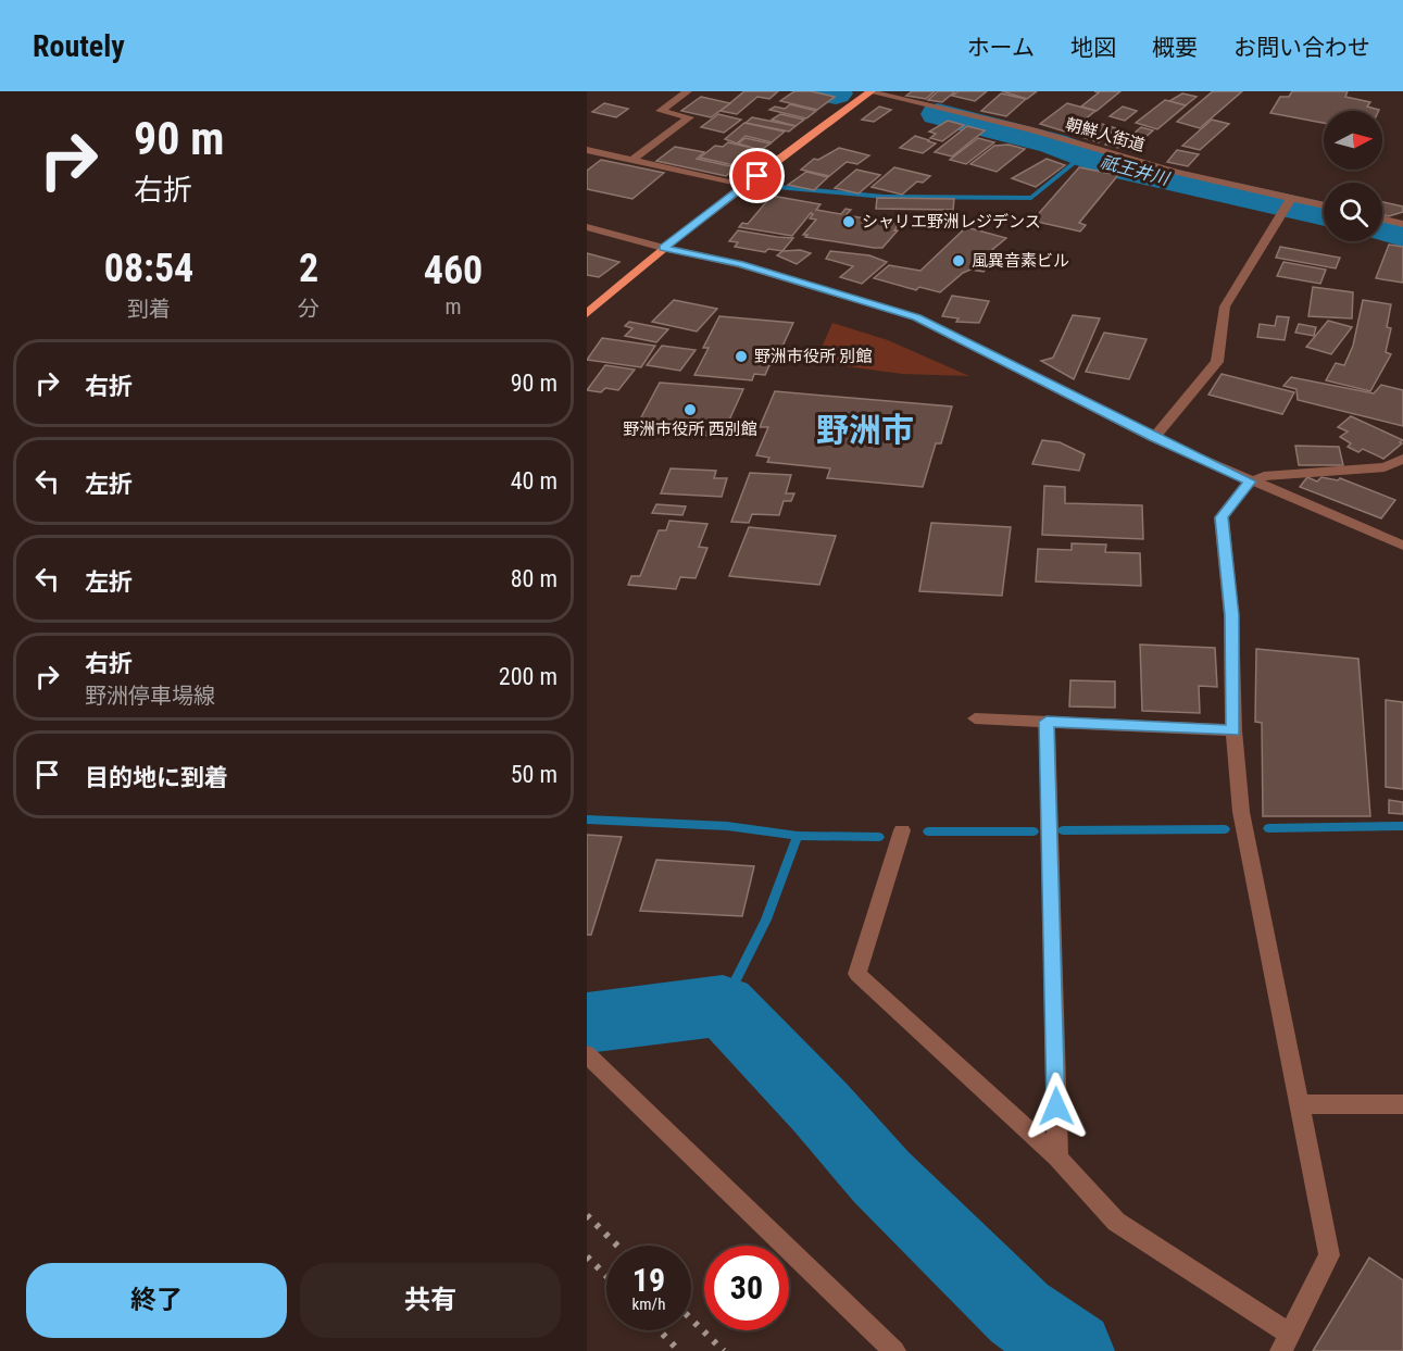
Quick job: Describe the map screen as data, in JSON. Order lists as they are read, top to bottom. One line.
{"streets":{"street":["朝鮮人街道"]},"districts":["野洲市"],"water":["祇王井川"],"places":["シャリエ野洲レジデンス","風異音素ビル","野洲市役所 別館","野洲市役所 西別館"],"north":"right","page":{"header":"Routely","nav":["ホーム","地図","概要","お問い合わせ"],"turn":["90 m","右折"],"eta":["08:54","到着","2","分","460","m"],"list":[{"name":"右折","value":"90 m"},{"name":"左折","value":"40 m"},{"name":"左折","value":"80 m"},{"name":"右折","note":"野洲停車場線","value":"200 m"},{"name":"目的地に到着","value":"50 m"}],"speed":"19 km/h","limit":"30","buttons":["終了","共有"]}}
